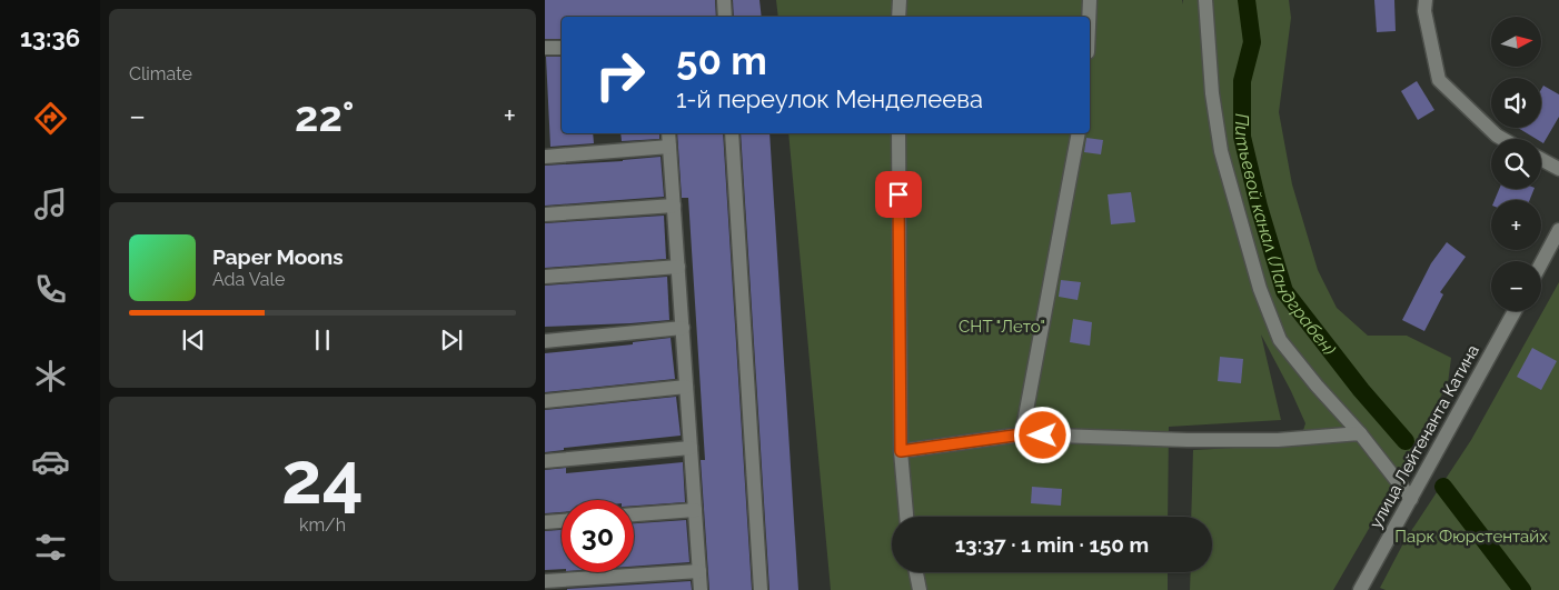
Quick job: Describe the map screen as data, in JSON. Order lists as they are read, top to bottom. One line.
{"streets":{"street":["улица Лейтенанта Катина"]},"water":["Питьевой канал (Ландграбен)"],"parks":["СНТ \"Лето\"","Парк Фюрстентайх"],"north":"right","page":{"tabs":"13:36","tile":["Climate",["24","km/h"]],"map_buttons":["+","−"],"turn":["50 m","1-й переулок Менделеева"],"heat":["−","22°","+"],"song":["Paper Moons","Ada Vale"],"limit":"30","trip":"13:37 · 1 min · 150 m"}}
